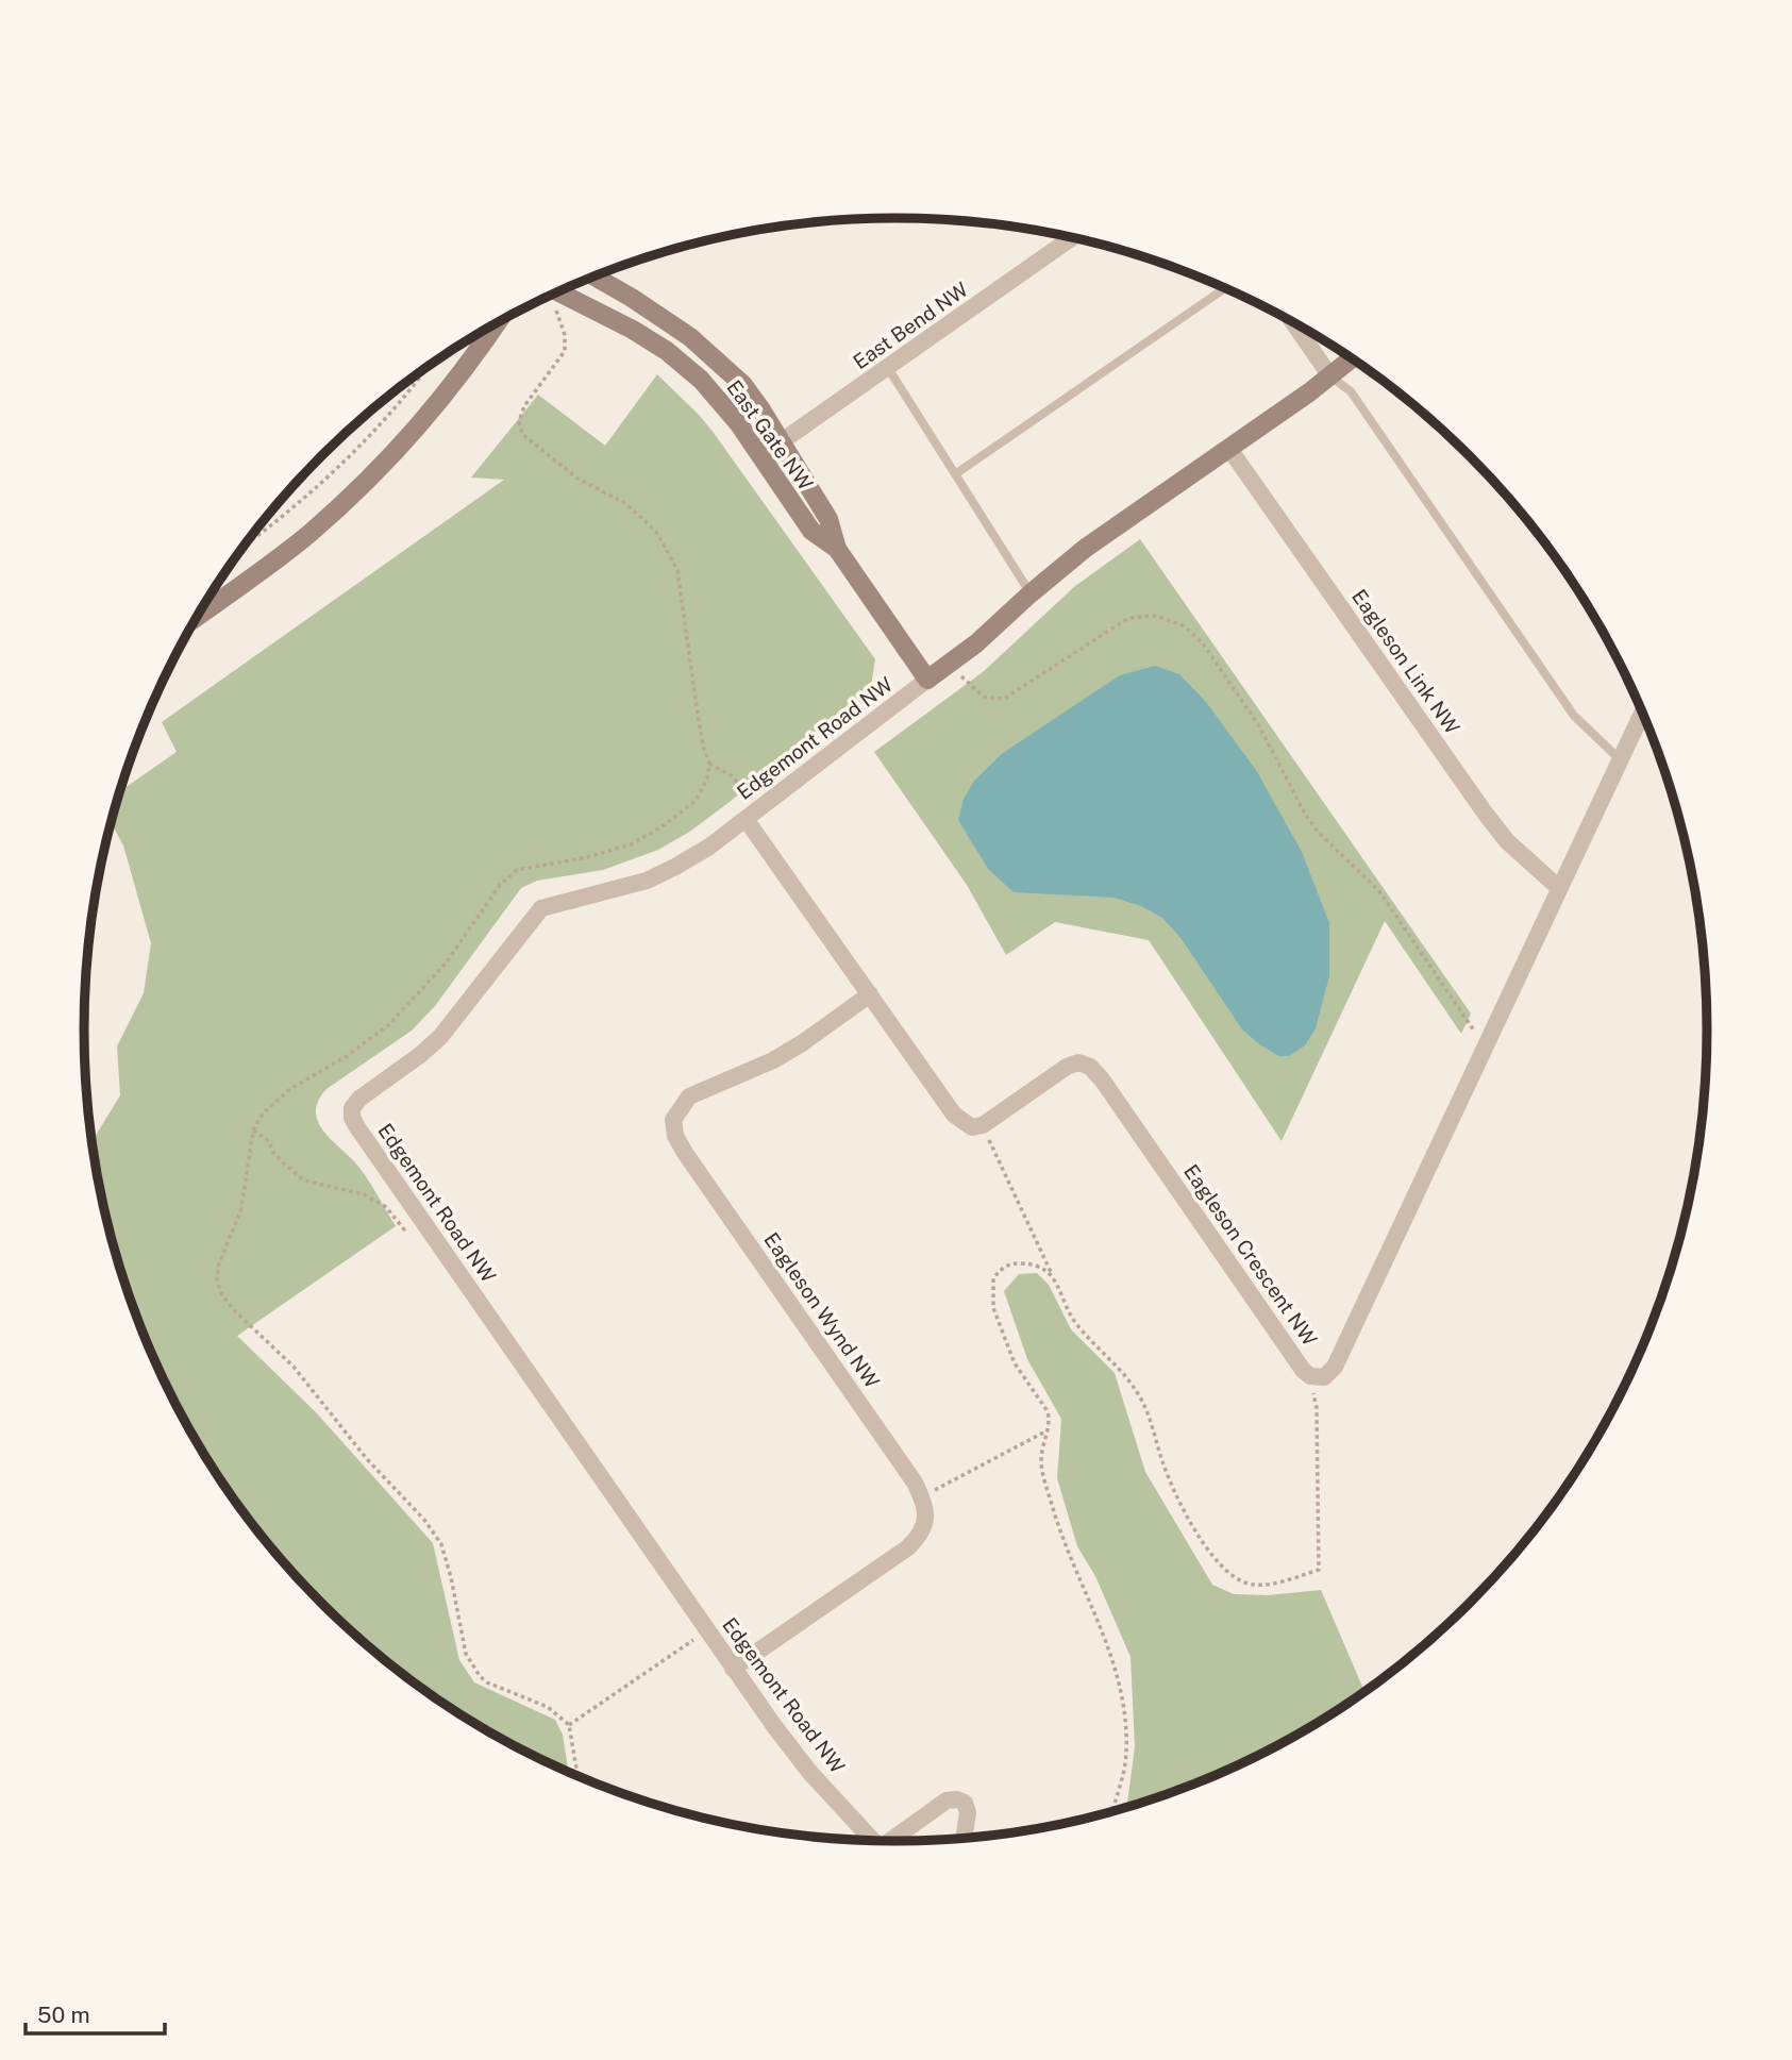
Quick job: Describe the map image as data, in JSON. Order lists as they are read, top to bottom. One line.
{"streets":{"street":["East Bend NW","East Gate NW","Eagleson Link NW","Edgemont Road NW","Eagleson Crescent NW","Eagleson Wynd NW"]},"crossings":[["East Bend NW","East Gate NW"],["East Gate NW","Edgemont Road NW"],["Eagleson Link NW","Edgemont Road NW"],["Eagleson Link NW","Eagleson Crescent NW"]],"scale_bar":"50 m"}
